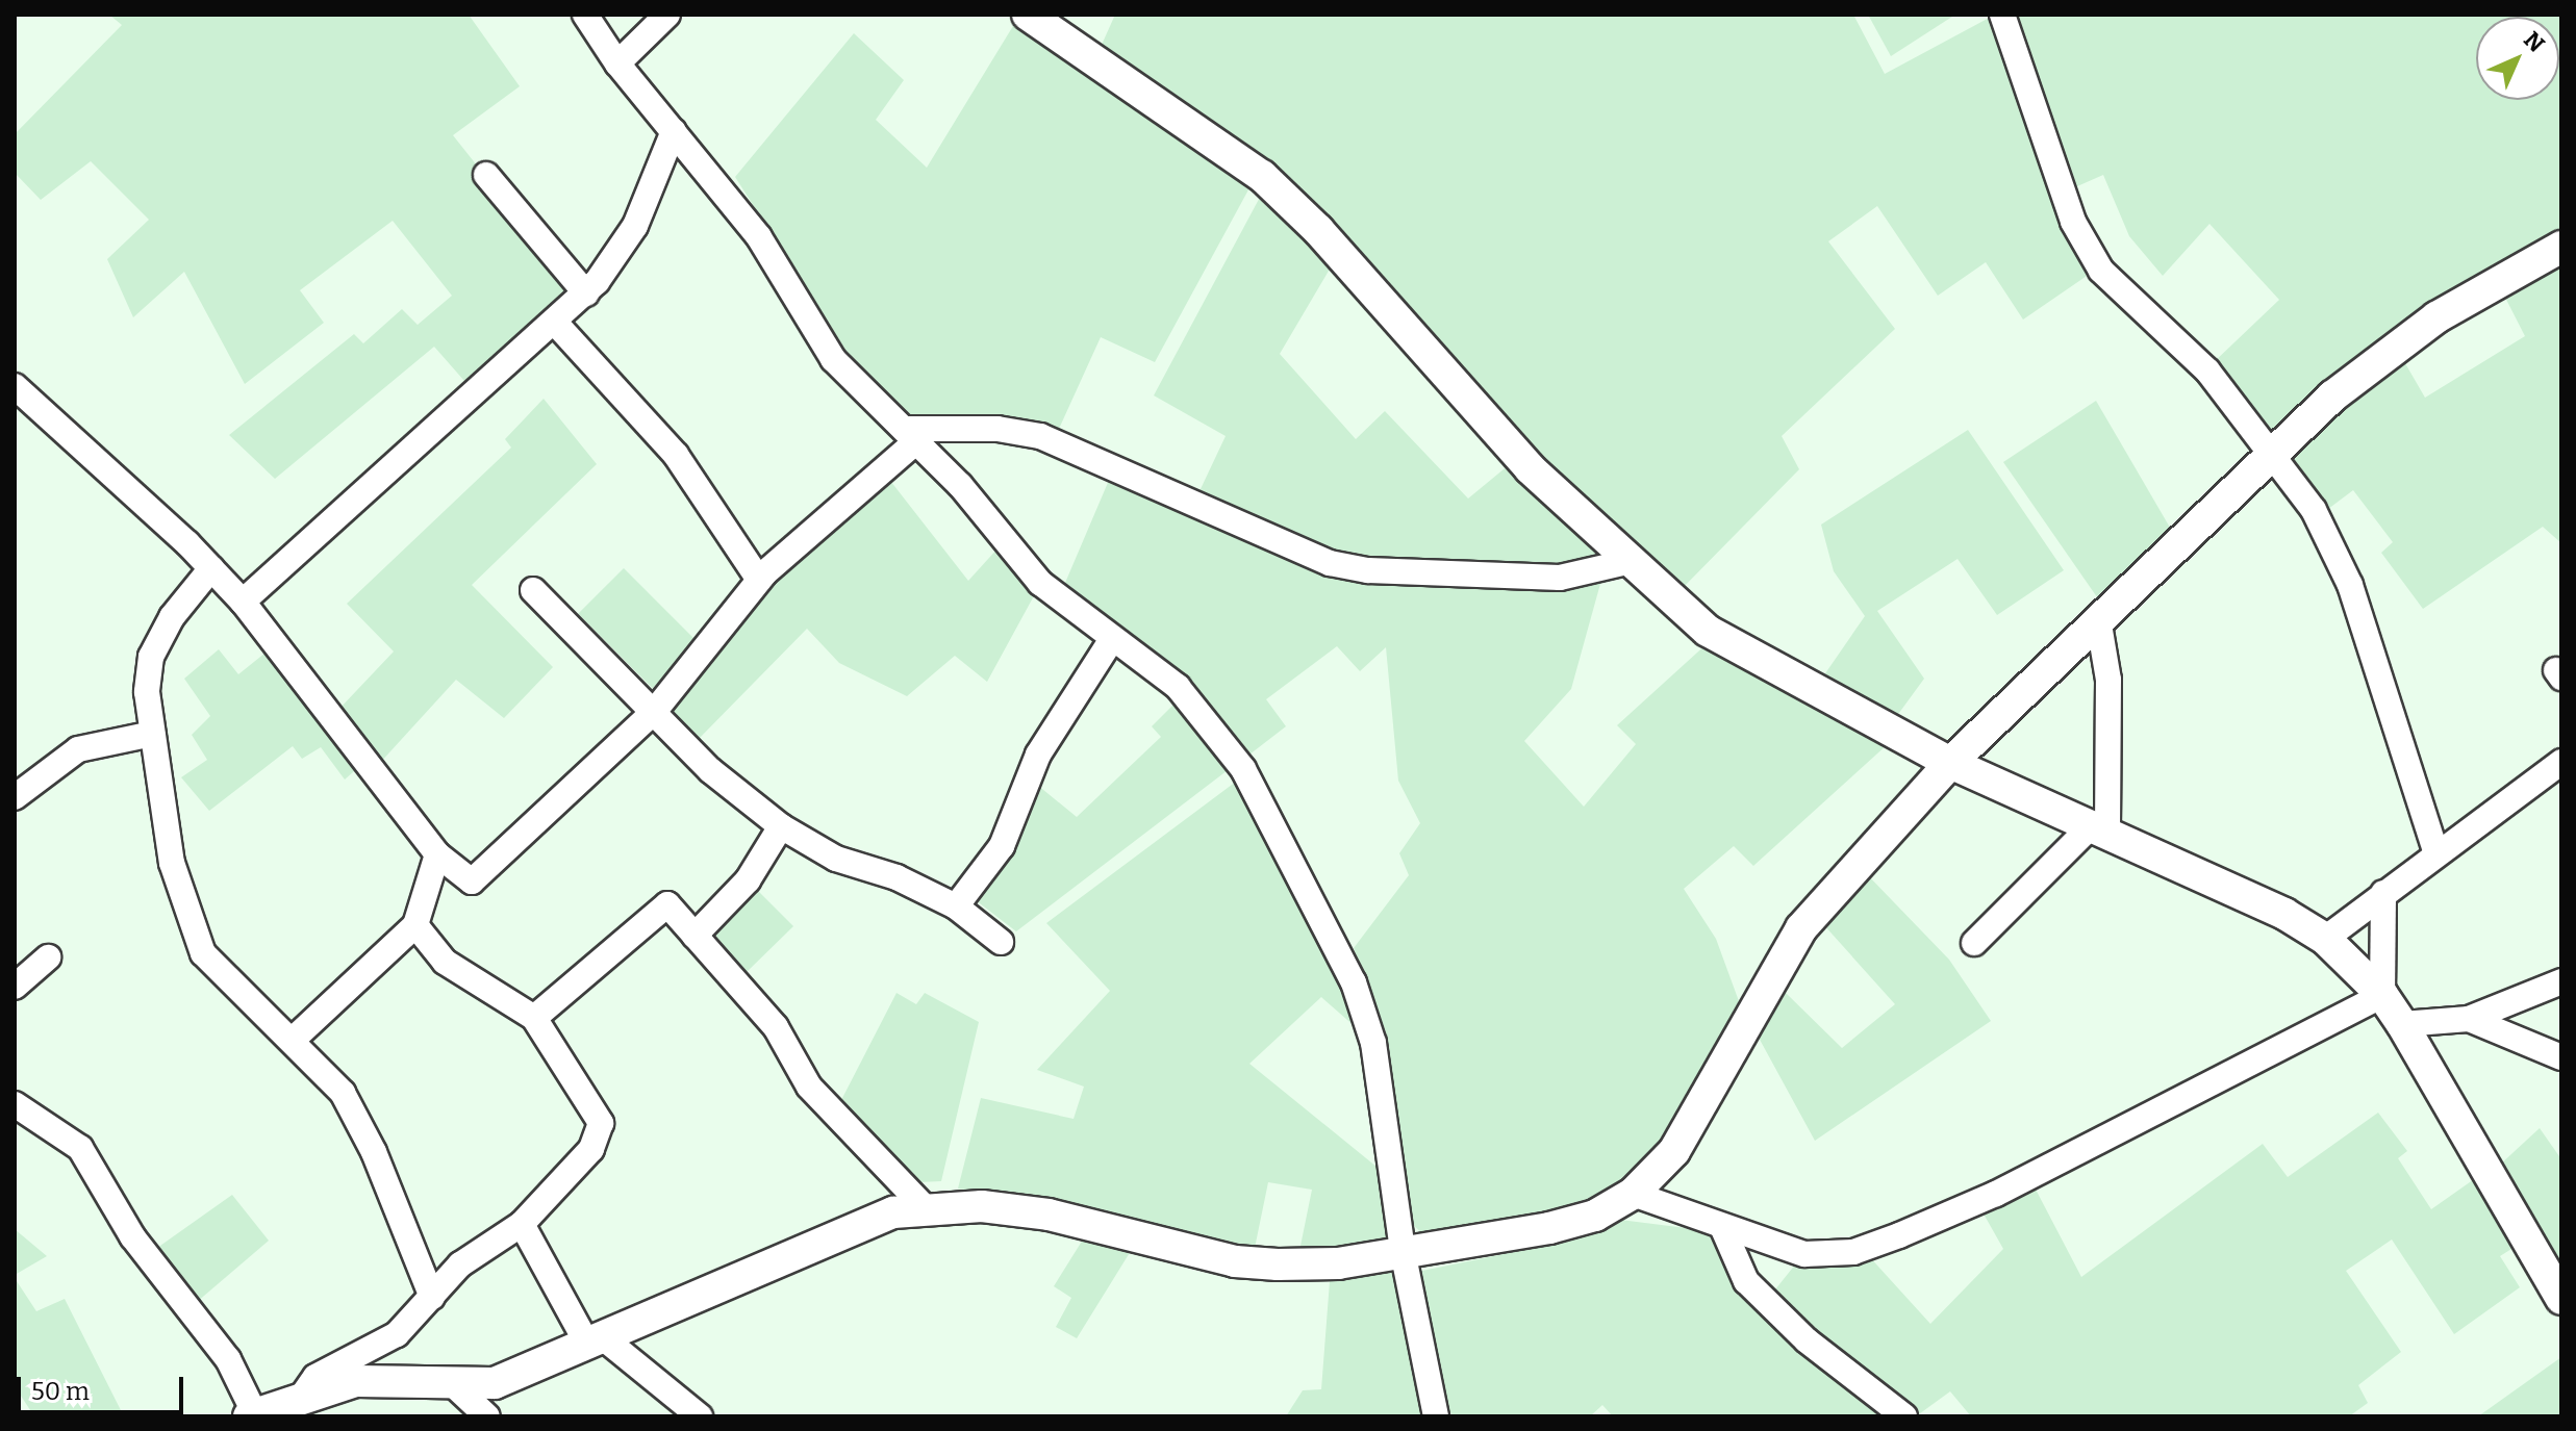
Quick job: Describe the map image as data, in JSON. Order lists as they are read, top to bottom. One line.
{"scale_bar":"50 m","north":"top right"}
